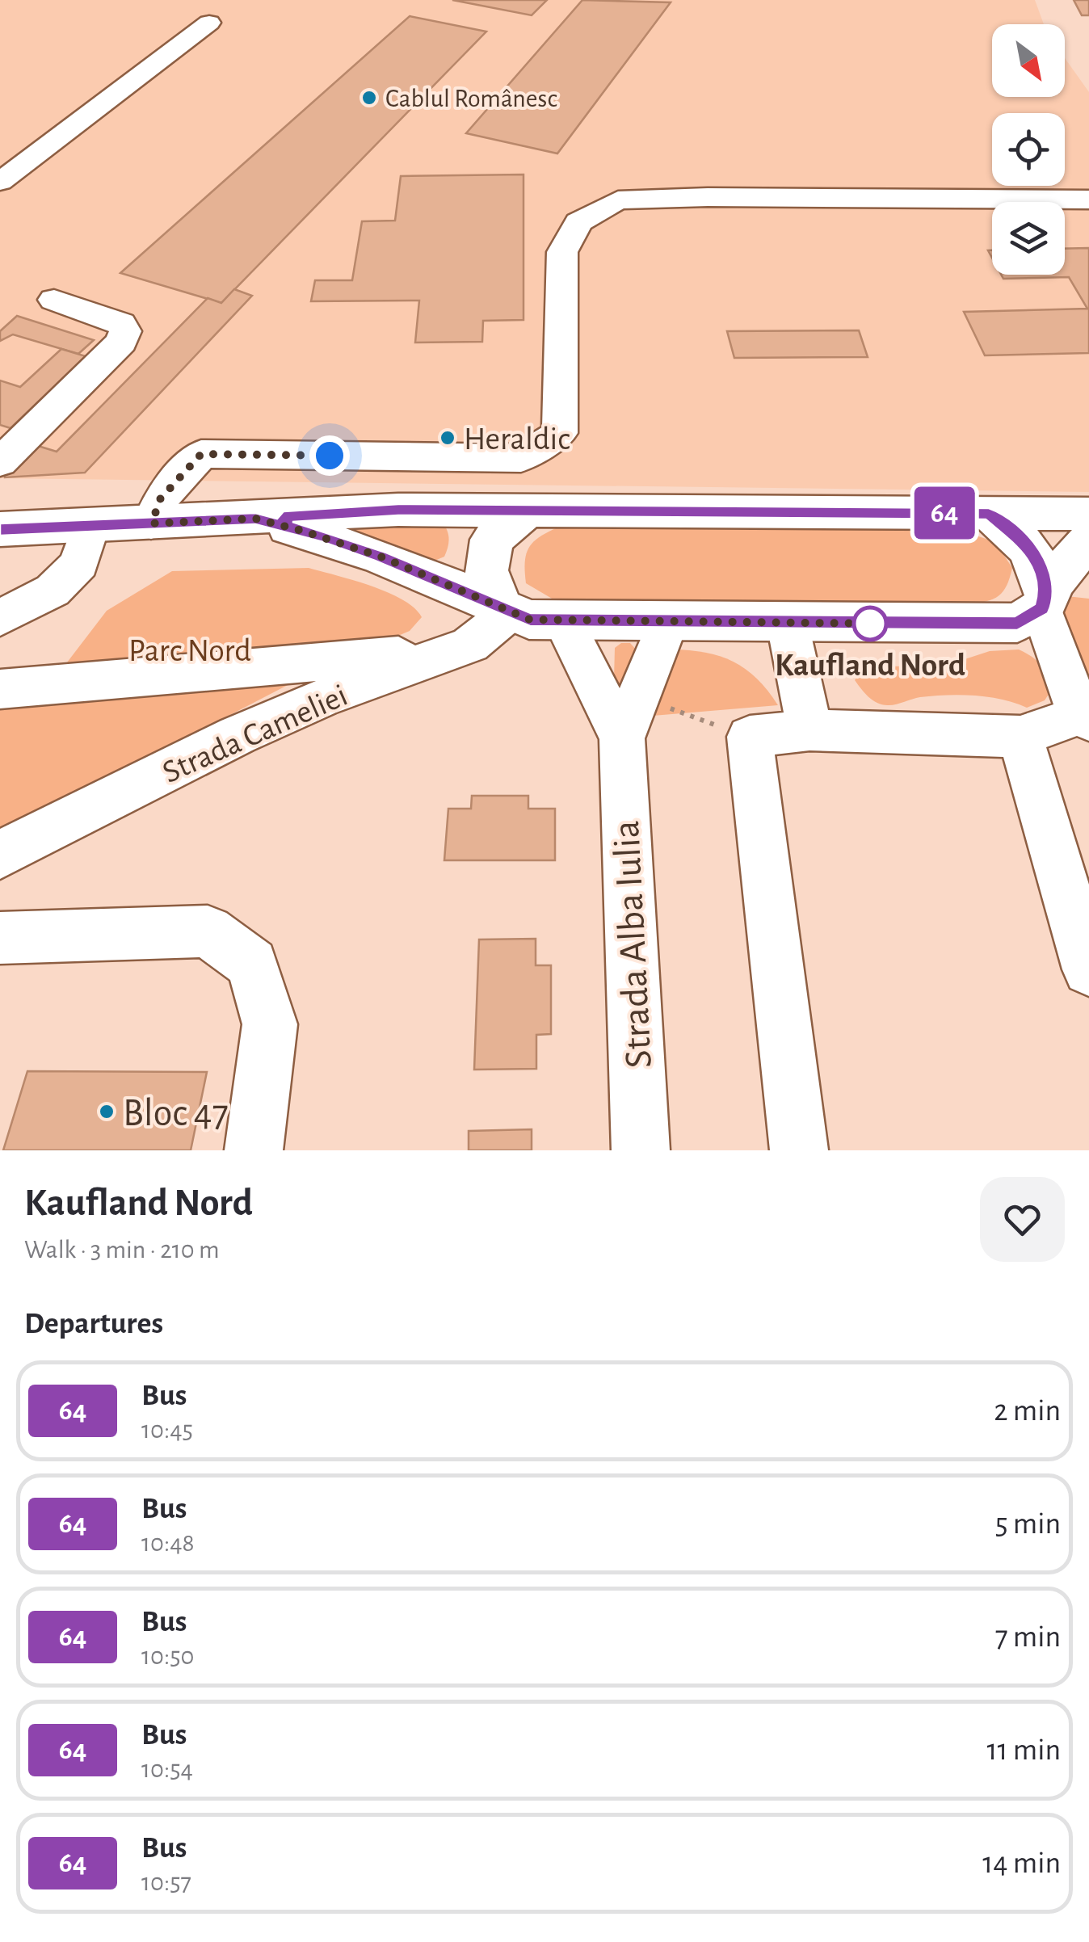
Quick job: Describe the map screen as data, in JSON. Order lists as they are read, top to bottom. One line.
{"streets":{"street":["Strada Cameliei","Strada Alba Iulia"]},"parks":["Parc Nord"],"places":["Cablul Românesc","Heraldic","Kaufland Nord","Bloc 47"],"lines":["bus line 64"],"north":"bottom right","page":{"on_map":"64","heading":[["Kaufland Nord","Walk · 3 min · 210 m"],"Departures"],"list":[{"mark":"64","name":"Bus","note":"10:45","value":"2 min"},{"mark":"64","name":"Bus","note":"10:48","value":"5 min"},{"mark":"64","name":"Bus","note":"10:50","value":"7 min"},{"mark":"64","name":"Bus","note":"10:54","value":"11 min"},{"mark":"64","name":"Bus","note":"10:57","value":"14 min"}]}}
